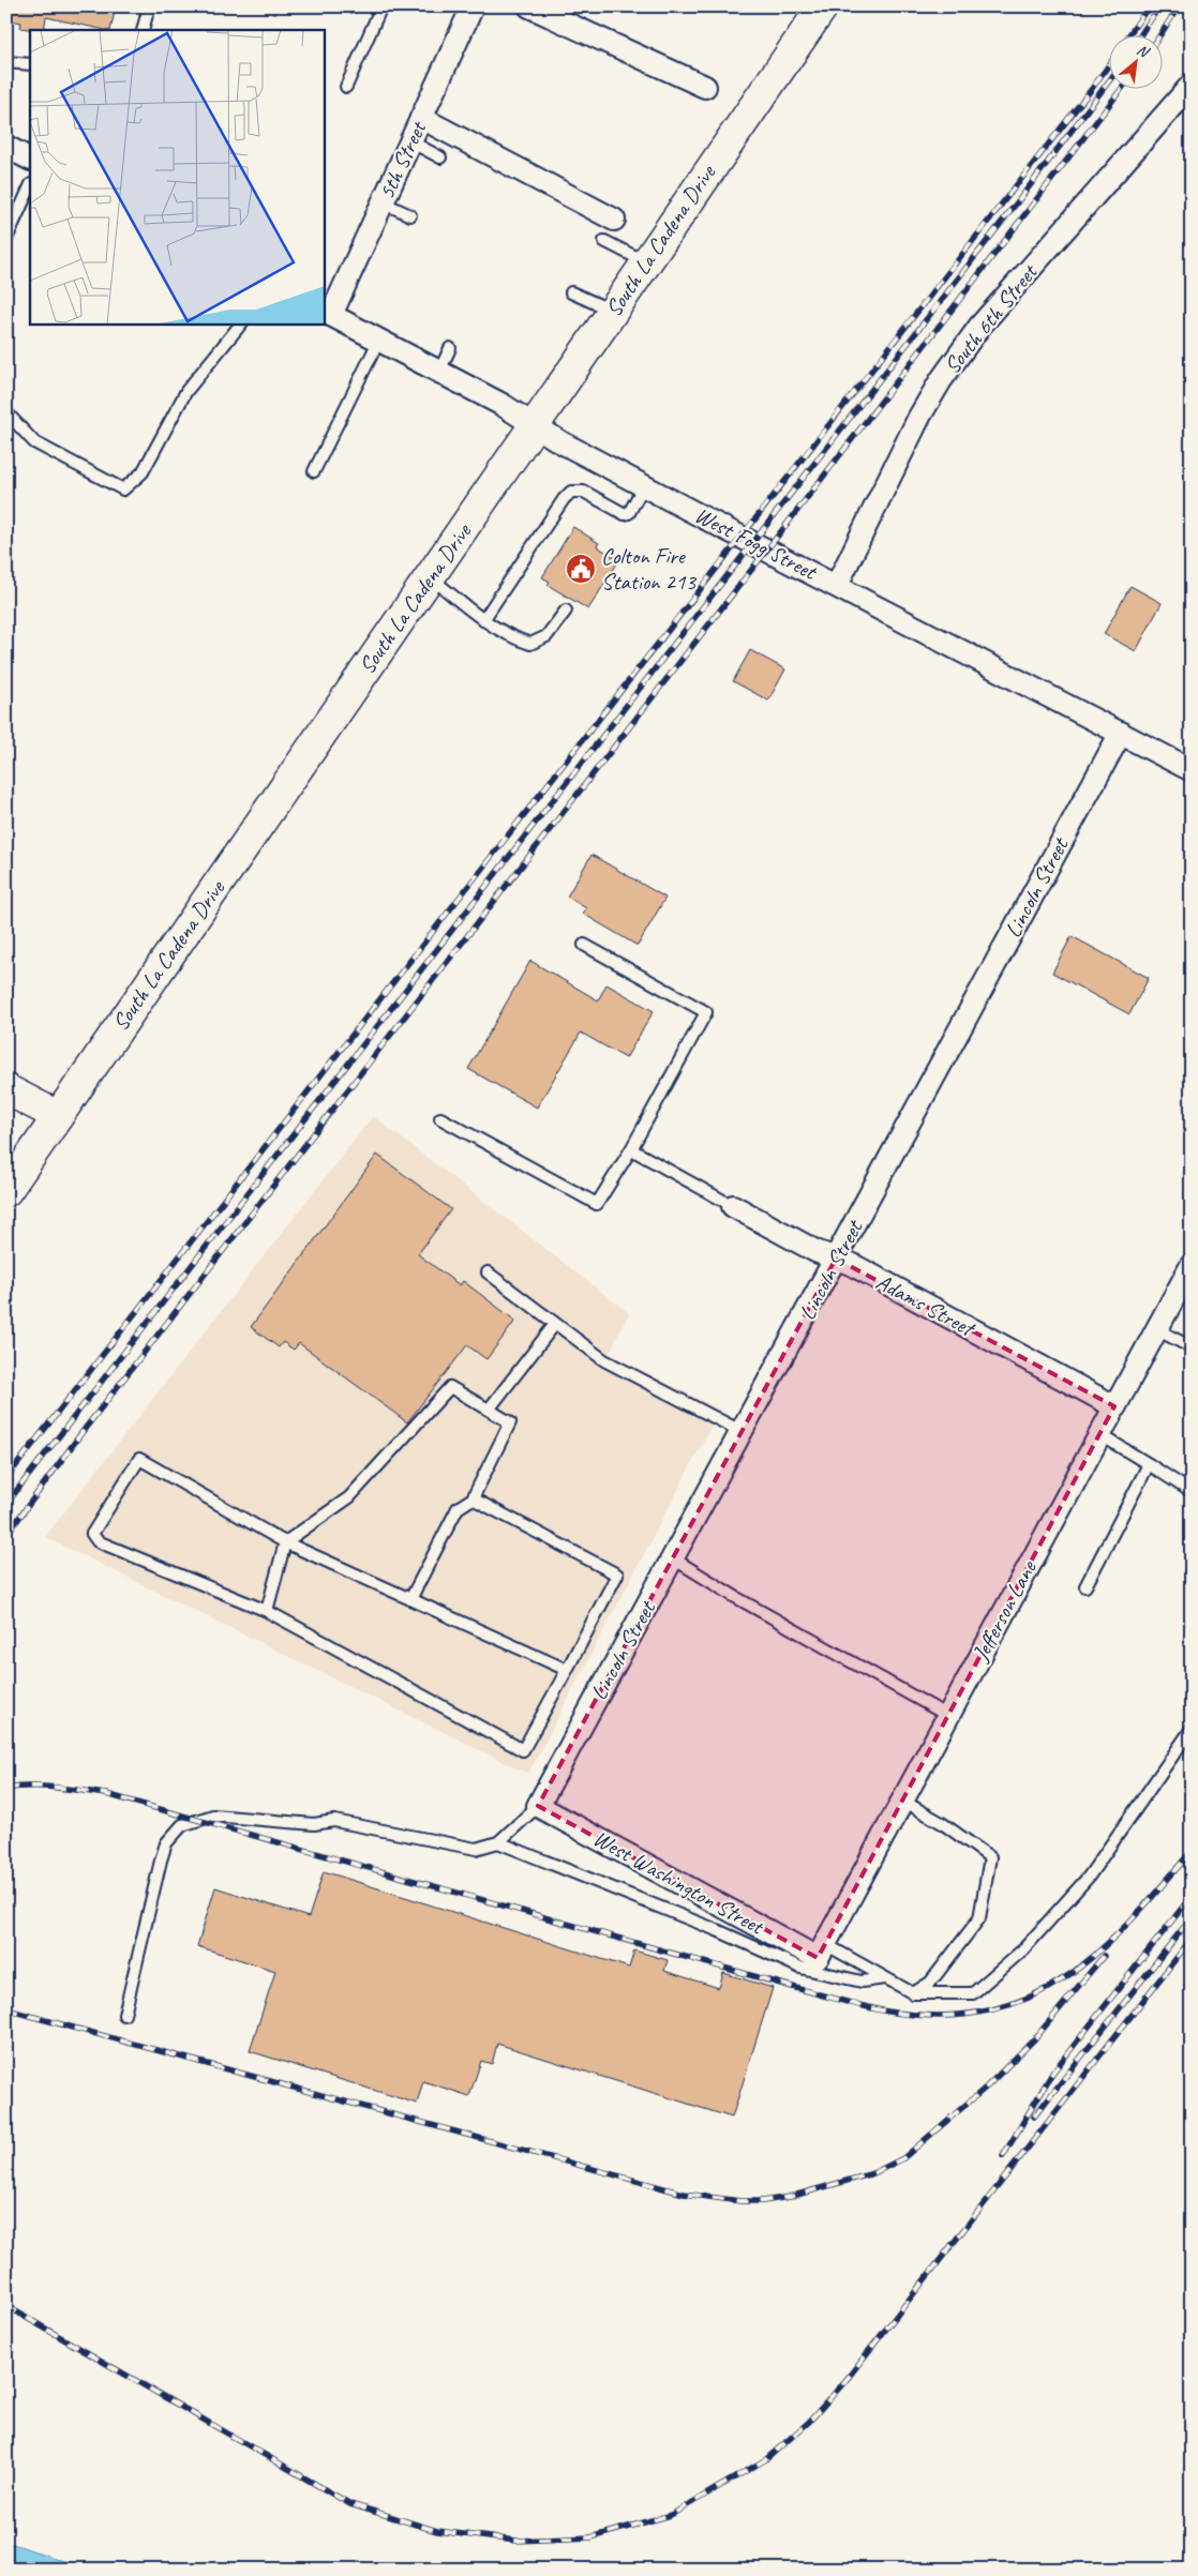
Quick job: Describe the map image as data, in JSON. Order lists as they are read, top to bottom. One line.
{"streets":{"main road":["South La Cadena Drive"],"street":["5th Street","South 6th Street","West Fogg Street","Lincoln Street","Adams Street","Jefferson Lane","West Washington Street"]},"crossings":[["5th Street","West Fogg Street"],["South La Cadena Drive","West Fogg Street"],["South 6th Street","West Fogg Street"],["West Fogg Street","Lincoln Street"],["Lincoln Street","Adams Street"],["Lincoln Street","West Washington Street"],["Adams Street","Jefferson Lane"],["Jefferson Lane","West Washington Street"]],"places":{"public building":["Colton Fire Station 213"]},"north":"top right"}
